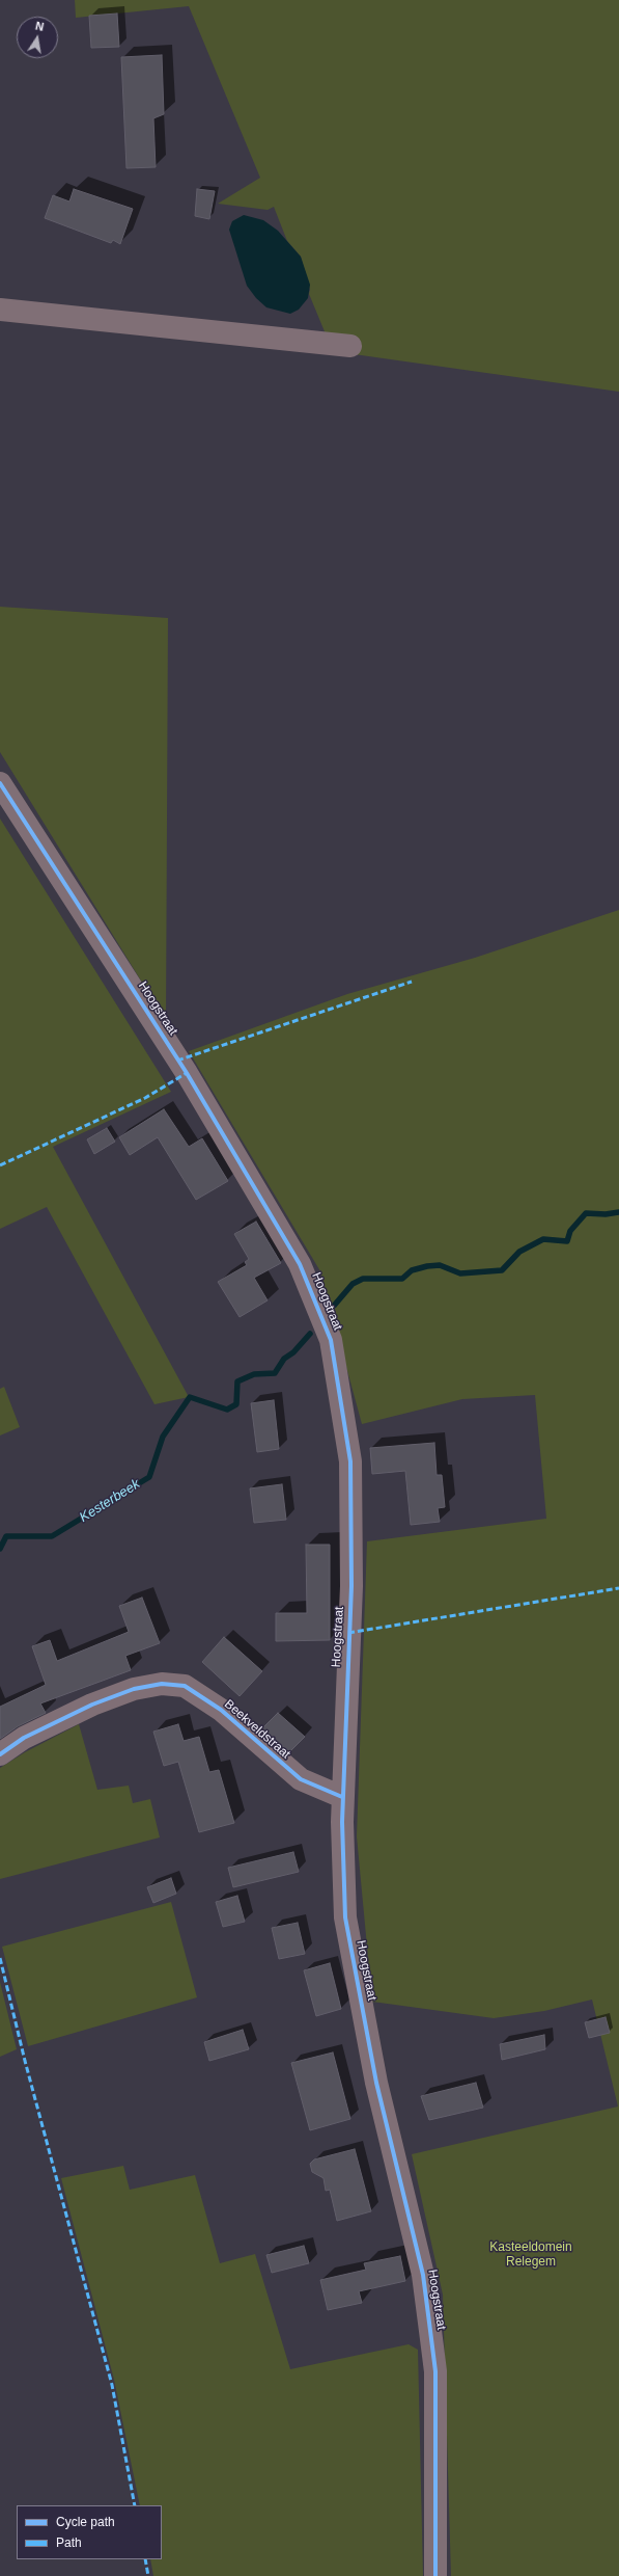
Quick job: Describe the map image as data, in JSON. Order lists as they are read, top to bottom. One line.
{"streets":{"street":["Hoogstraat","Beekveldstraat"]},"crossings":[["Hoogstraat","Beekveldstraat"]],"water":["Kesterbeek"],"parks":["Kasteeldomein Relegem"],"legend":["Cycle path","Path"],"north":"top"}
